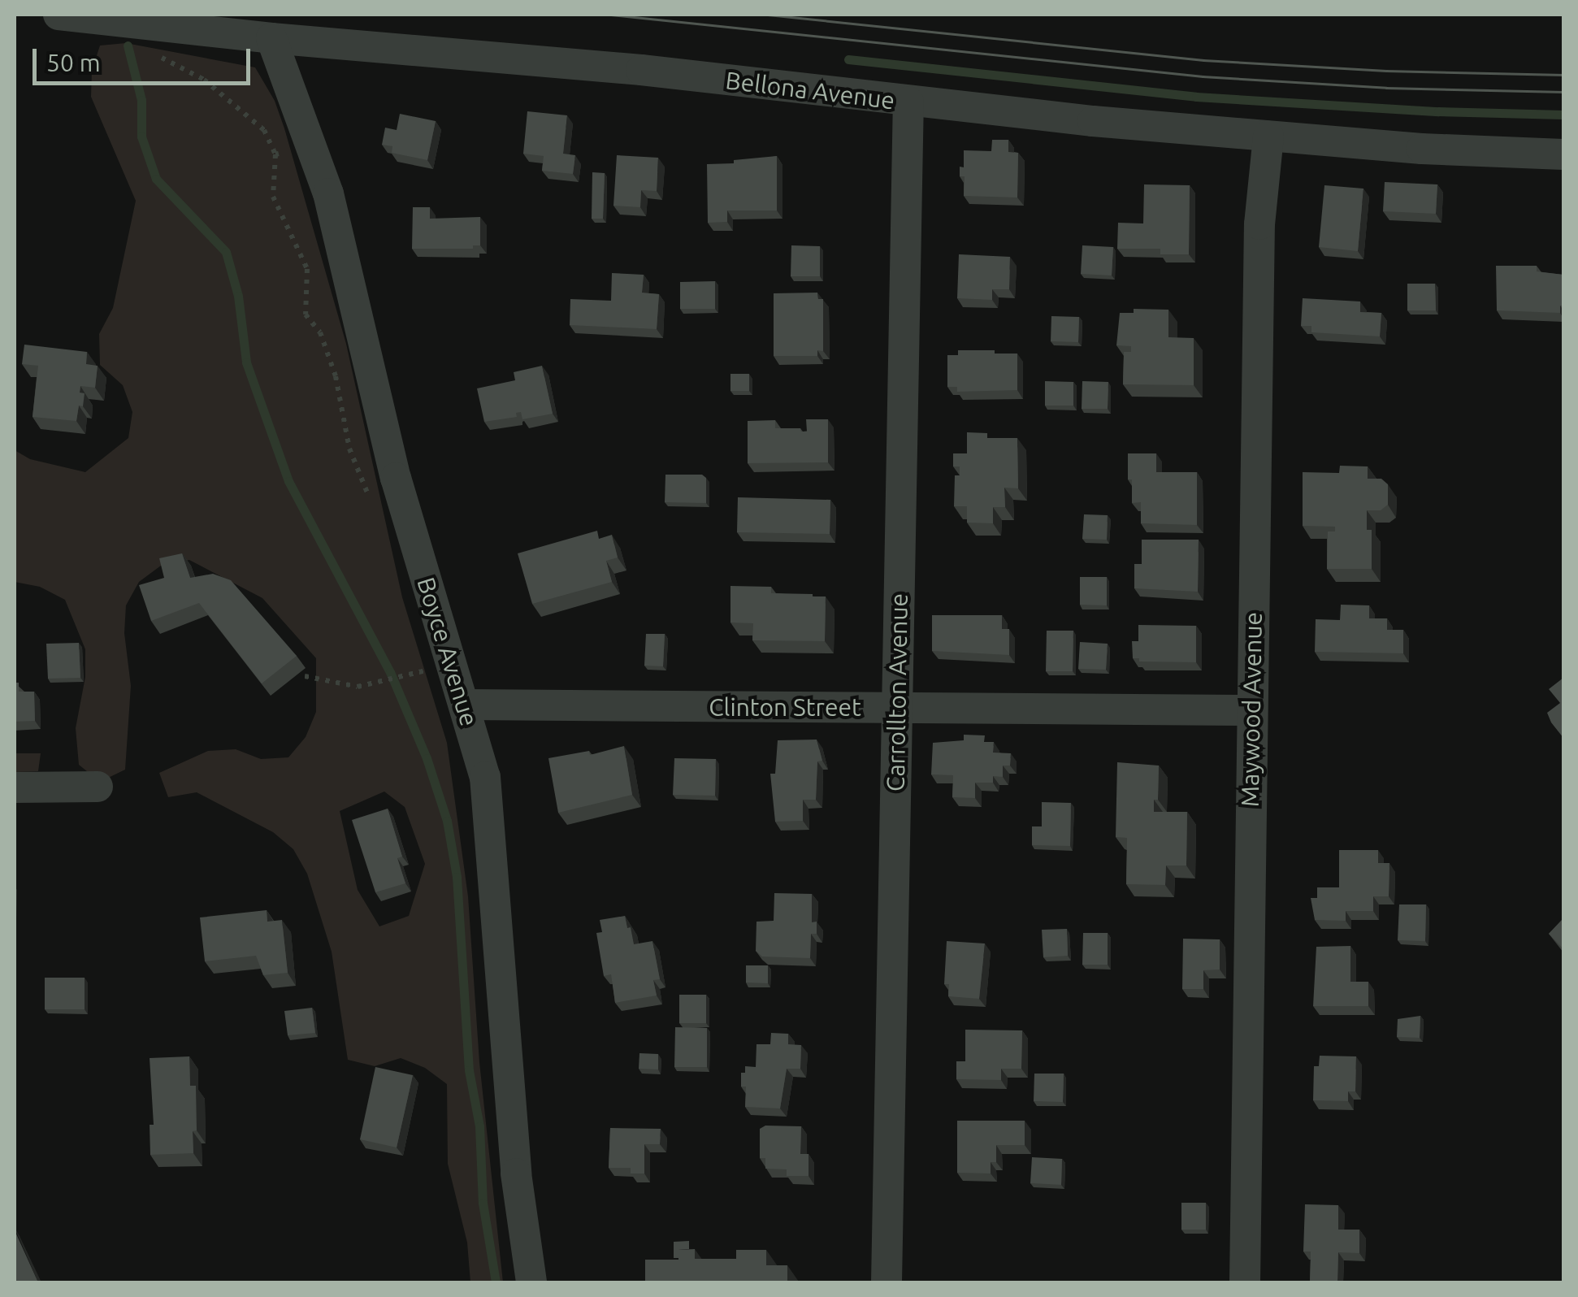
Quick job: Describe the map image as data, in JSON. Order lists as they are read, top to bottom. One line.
{"streets":{"street":["Bellona Avenue","Boyce Avenue","Carrollton Avenue","Clinton Street","Maywood Avenue"]},"crossings":[["Bellona Avenue","Boyce Avenue"],["Bellona Avenue","Carrollton Avenue"],["Bellona Avenue","Maywood Avenue"],["Boyce Avenue","Clinton Street"],["Carrollton Avenue","Clinton Street"],["Clinton Street","Maywood Avenue"]],"scale_bar":"50 m"}
